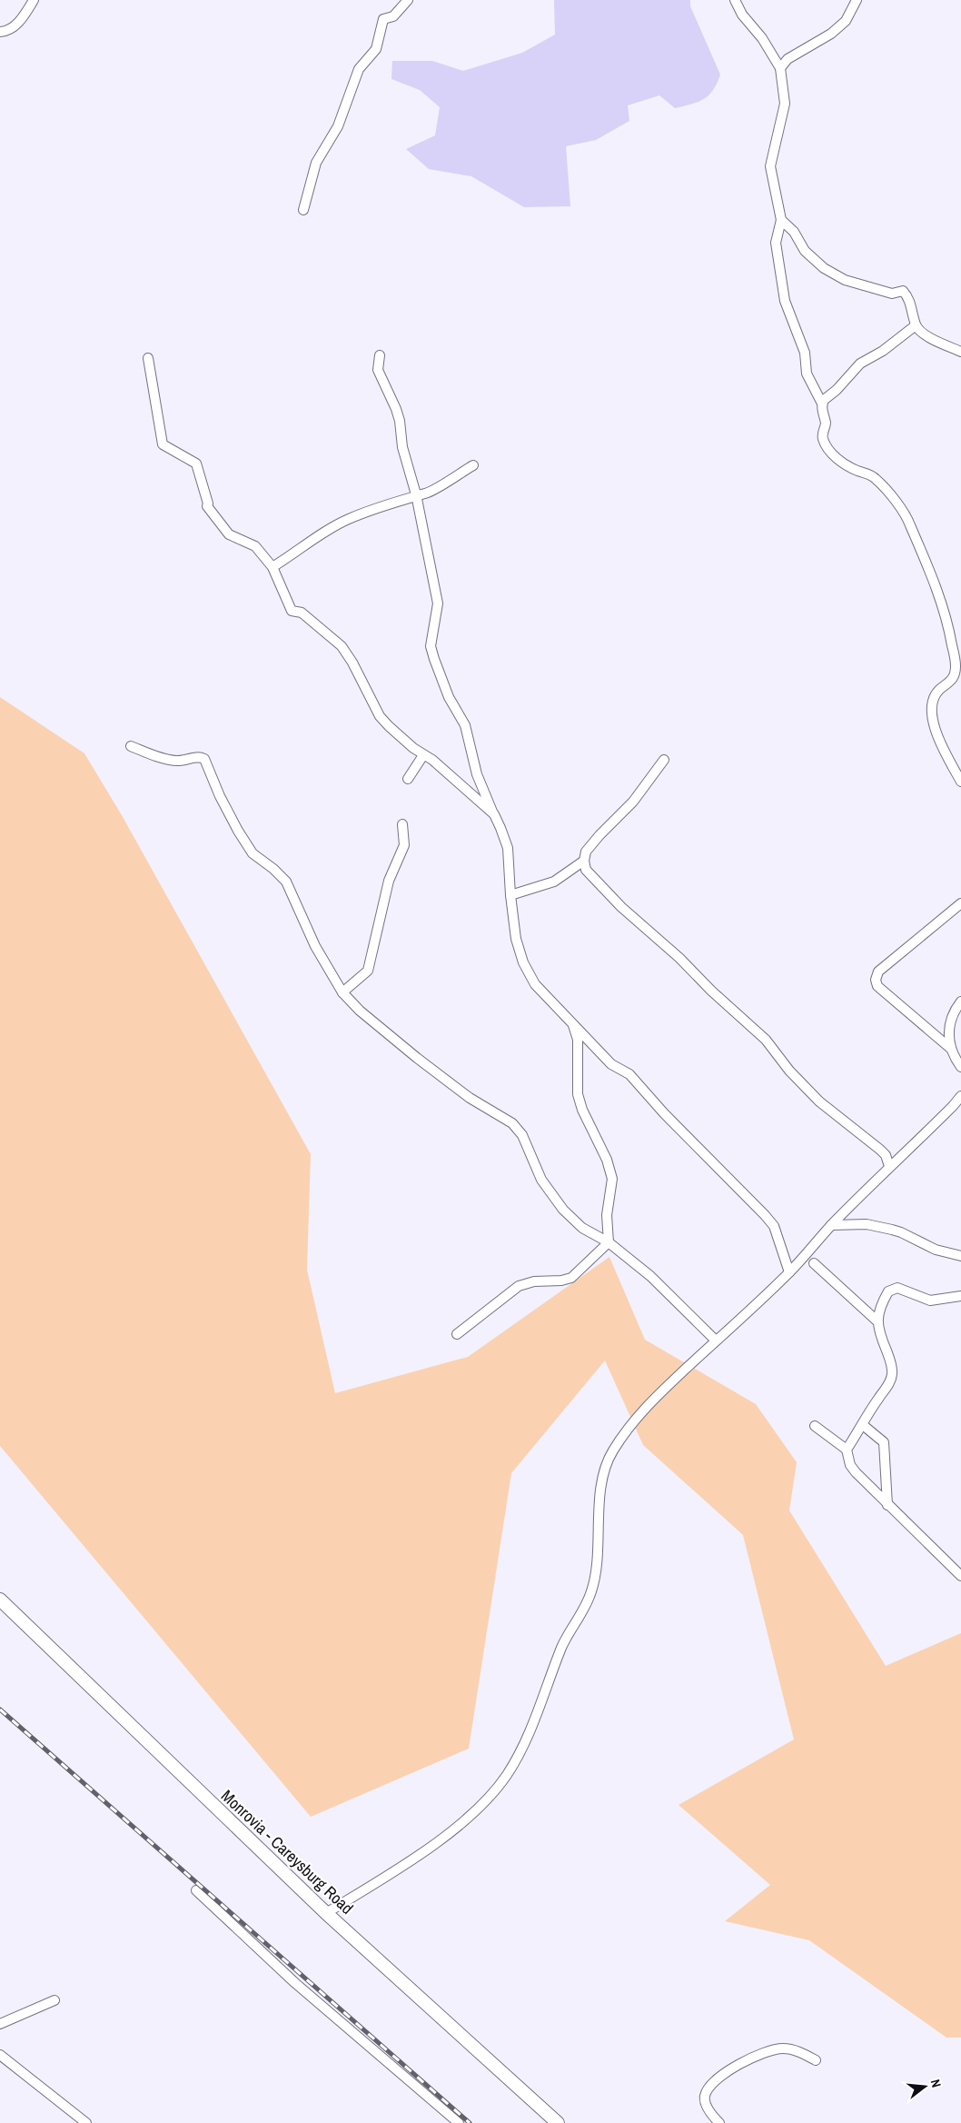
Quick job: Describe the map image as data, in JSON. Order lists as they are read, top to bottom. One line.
{"streets":{"main road":["Monrovia - Careysburg Road"]},"north":"right"}
